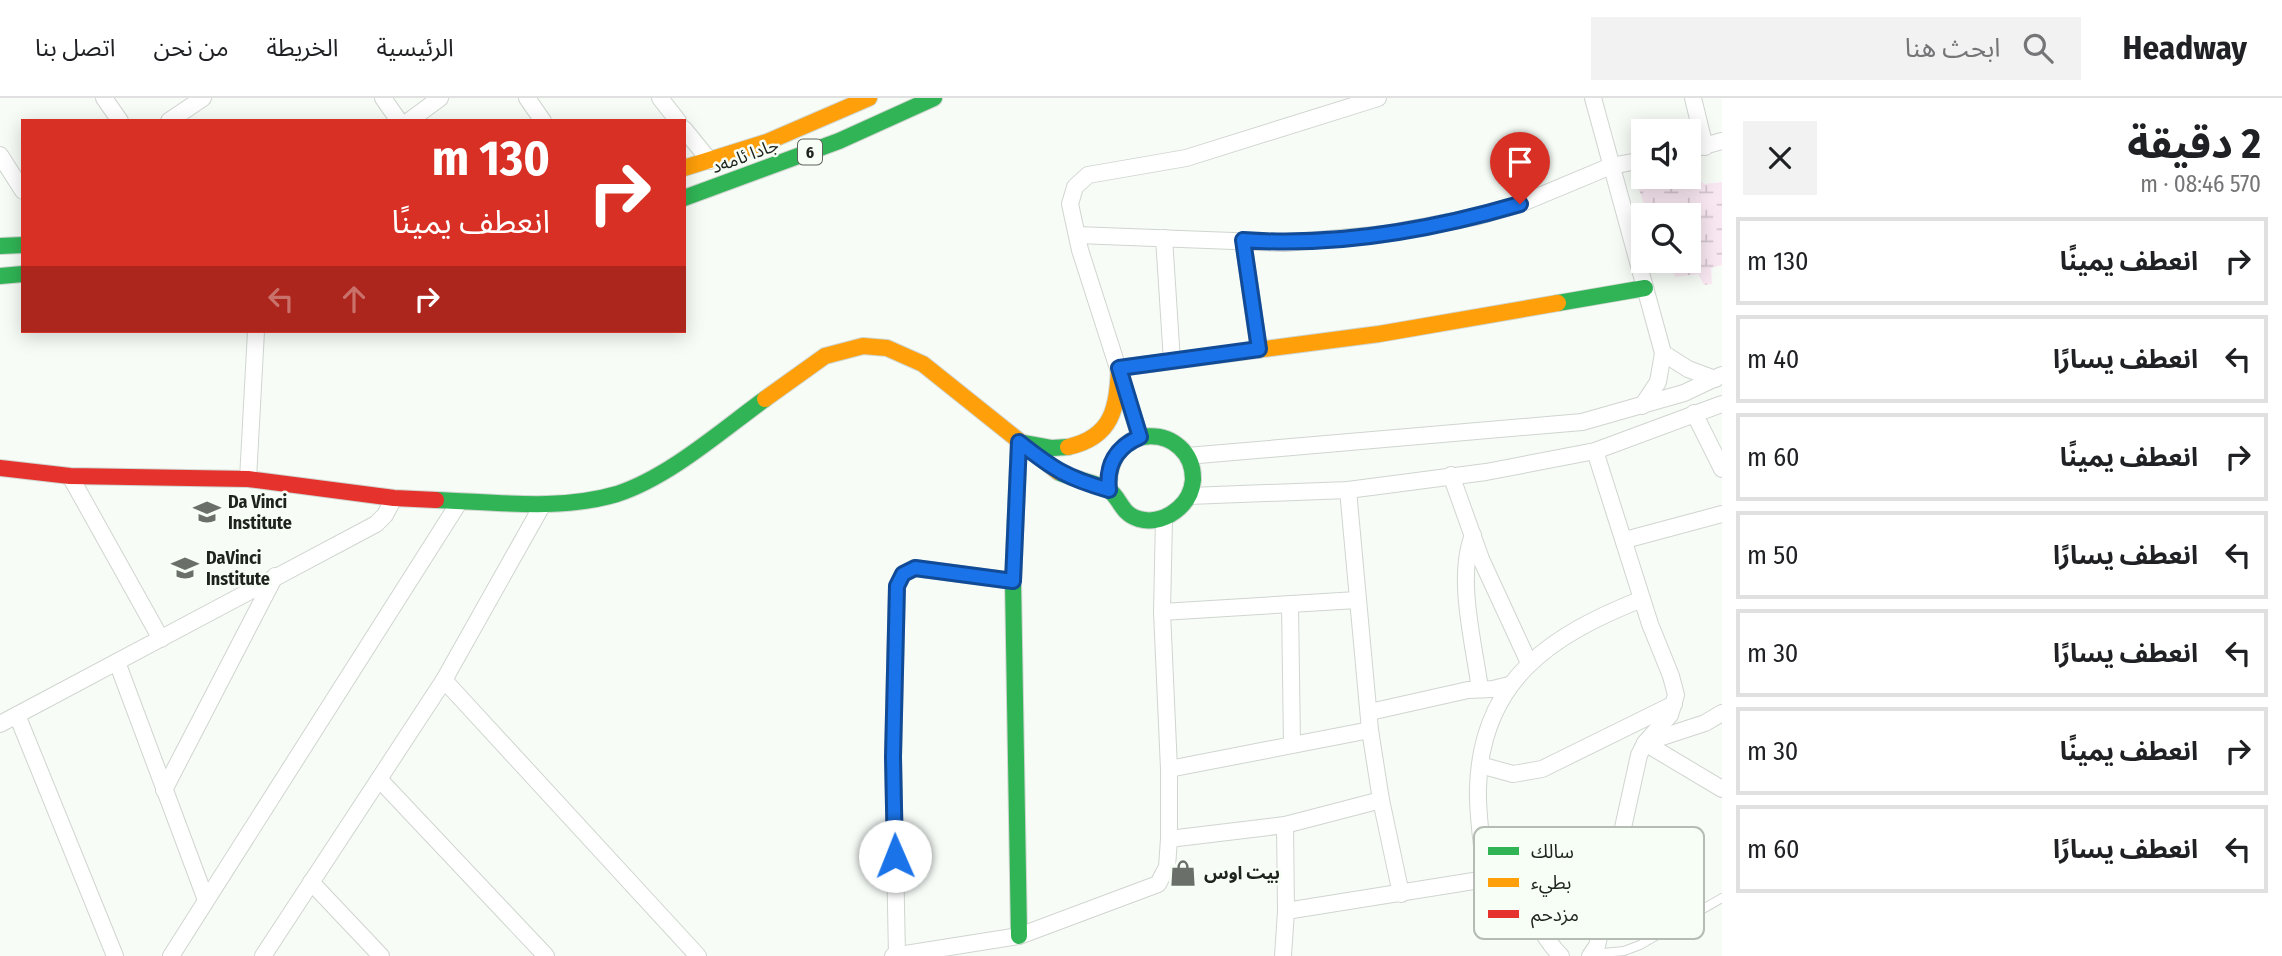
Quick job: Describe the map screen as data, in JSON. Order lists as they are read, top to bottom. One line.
{"streets":{"street":["6","جادا ئامەد"]},"places":{"school or university":["Da Vinci Institute","DaVinci Institute"],"shop":["بيت اوس"]},"legend":["سالك","بطيء","مزدحم"],"page":{"header":"Headway","search":"ابحث هنا","nav":["الرئيسية","الخريطة","من نحن","اتصل بنا"],"heading":["2 دقيقة","570 m · 08:46"],"turn":["130 m","انعطف يمينًا"],"list":[{"name":"انعطف يمينًا","value":"130 m"},{"name":"انعطف يسارًا","value":"40 m"},{"name":"انعطف يمينًا","value":"60 m"},{"name":"انعطف يسارًا","value":"50 m"},{"name":"انعطف يسارًا","value":"30 m"},{"name":"انعطف يمينًا","value":"30 m"},{"name":"انعطف يسارًا","value":"60 m"}]}}
